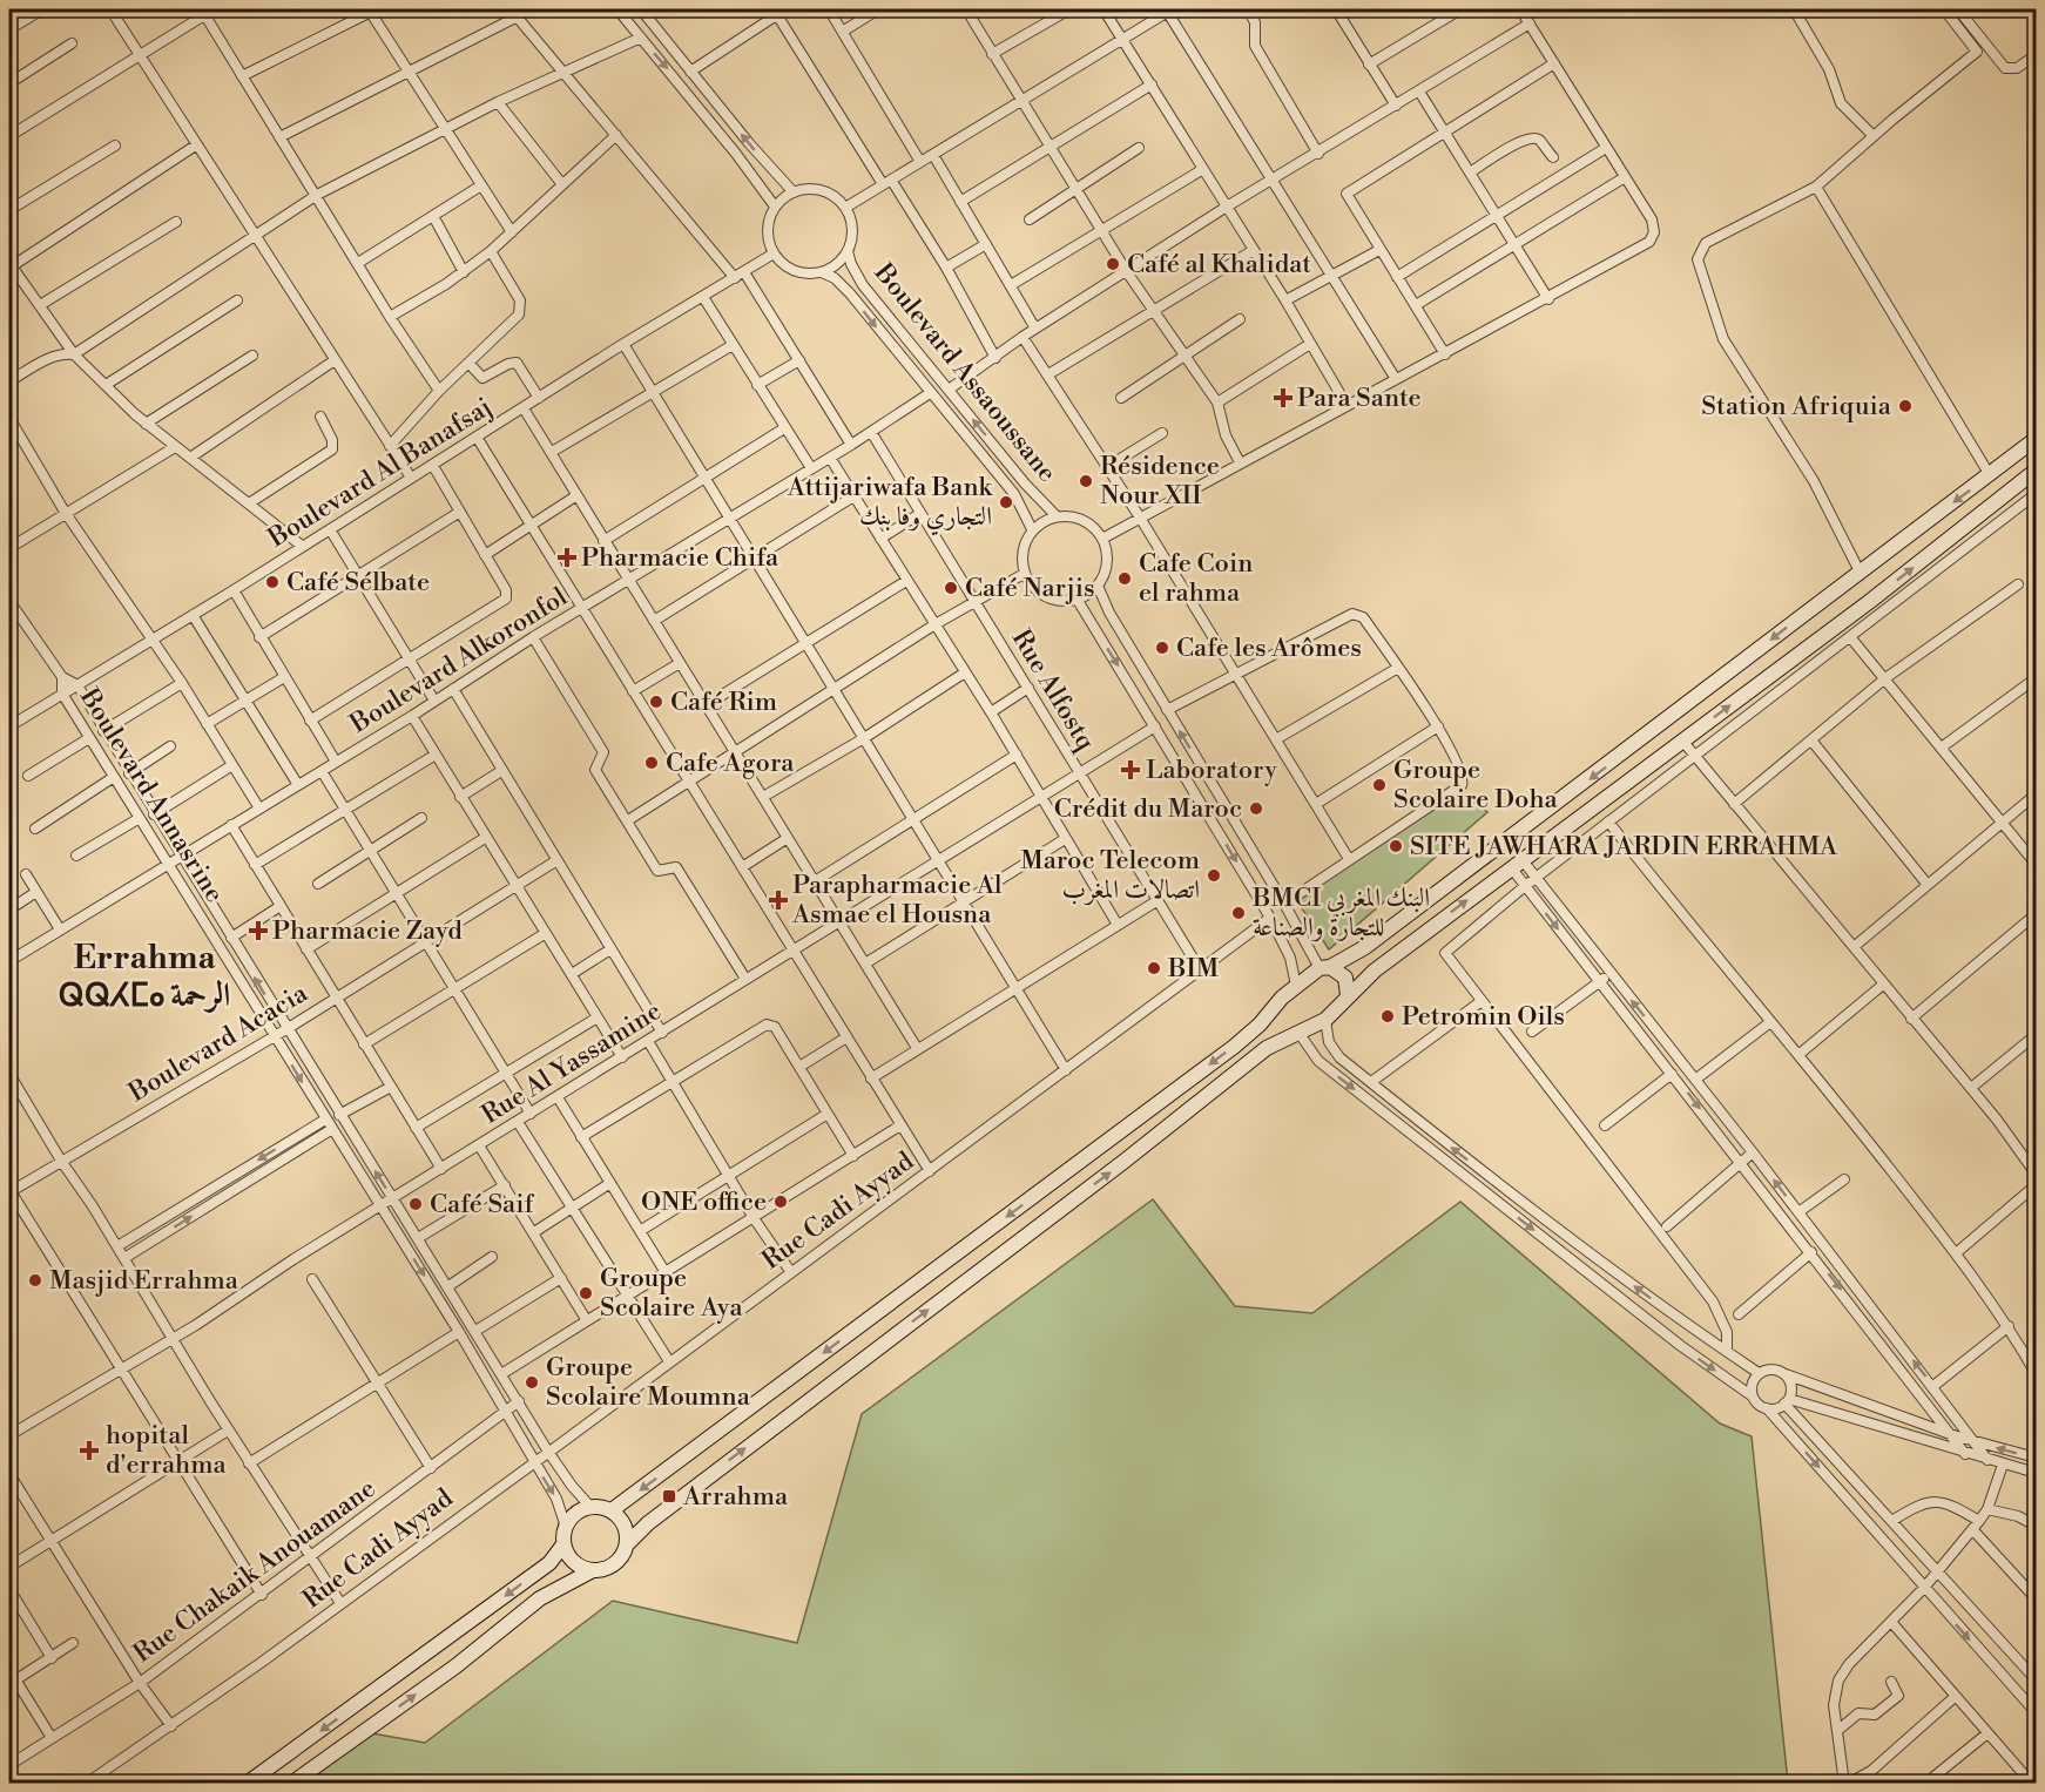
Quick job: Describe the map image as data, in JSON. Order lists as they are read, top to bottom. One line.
{"streets":{"street":["Boulevard Assaoussane","Boulevard Al Banafsaj","Boulevard Alkoronfol","Rue Alfostq","Boulevard Annasrine","Boulevard Acacia","Rue Al Yassamine","Rue Cadi Ayyad","Rue Chakaik Anouamane"]},"crossings":[["Boulevard Assaoussane","Boulevard Al Banafsaj"],["Boulevard Assaoussane","Boulevard Alkoronfol"],["Boulevard Al Banafsaj","Boulevard Annasrine"],["Boulevard Alkoronfol","Rue Alfostq"],["Boulevard Alkoronfol","Boulevard Annasrine"],["Rue Alfostq","Rue Al Yassamine"],["Rue Alfostq","Rue Cadi Ayyad"],["Boulevard Annasrine","Boulevard Acacia"],["Boulevard Annasrine","Rue Al Yassamine"],["Boulevard Annasrine","Rue Cadi Ayyad"],["Boulevard Annasrine","Rue Chakaik Anouamane"]],"districts":["Errahma ⵕⵕⵃⵎⴰ الرحمة"],"places":{"other":["Café al Khalidat","Station Afriquia","Résidence Nour XII","Attijariwafa Bank التجاري وفا بنك","Cafe Coin el rahma","Café Sélbate","Café Narjis","Cafe les Arômes","Café Rim","Cafe Agora","Groupe Scolaire Doha","Crédit du Maroc","SITE JAWHARA JARDIN ERRAHMA","Maroc Telecom اتصالات المغرب","BMCI البنك المغربي للتجارة والصناعة","BIM","Petromin Oils","ONE office","Café Saif","Masjid Errahma","Groupe Scolaire Aya","Groupe Scolaire Moumna"],"health":["Para Sante","Pharmacie Chifa","Laboratory","Parapharmacie Al Asmae el Housna","Pharmacie Zayd","hopital d'errahma"],"transit":["Arrahma"]}}
